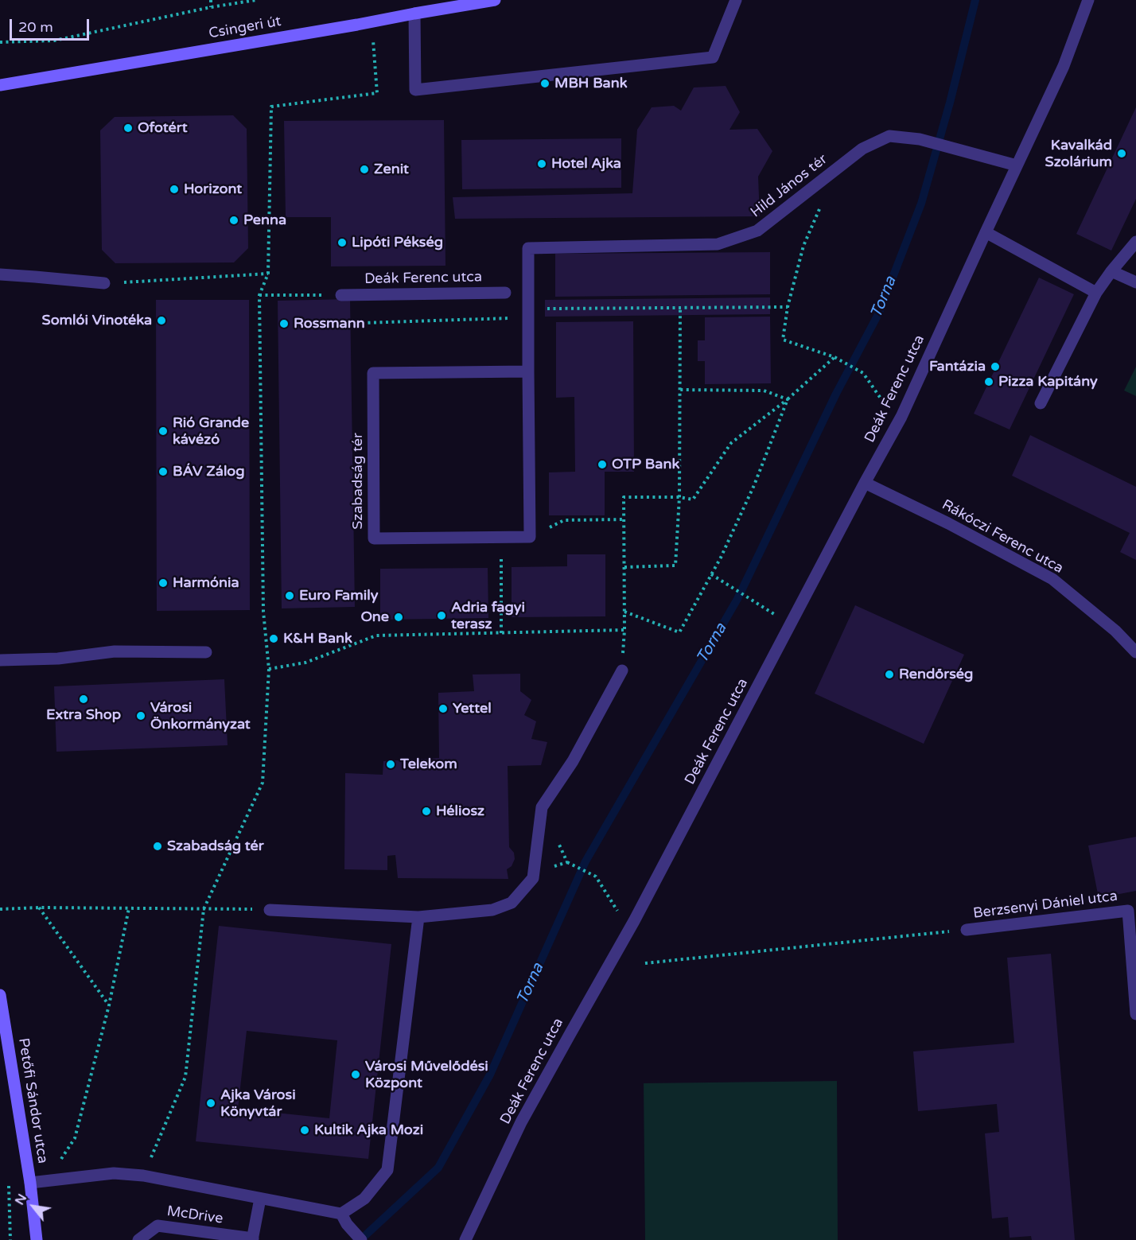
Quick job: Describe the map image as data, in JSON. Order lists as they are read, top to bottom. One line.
{"streets":{"main road":["Csingeri út","Petőfi Sándor utca"],"street":["Hild János tér","Deák Ferenc utca","Szabadság tér","Rákóczi Ferenc utca","Berzsenyi Dániel utca","McDrive"]},"crossings":[["Hild János tér","Deák Ferenc utca"],["Deák Ferenc utca","Rákóczi Ferenc utca"]],"water":["Torna"],"places":["MBH Bank","Ofotért","Kavalkád Szolárium","Hotel Ajka","Zenit","Horizont","Penna","Lipóti Pékség","Somlói Vinotéka","Rossmann","Fantázia","Pizza Kapitány","Rió Grande kávézó","OTP Bank","BÁV Zálog","Harmónia","Euro Family","Adria fagyi terasz","One","K&H Bank","Rendőrség","Extra Shop","Yettel","Városi Önkormányzat","Telekom","Héliosz","Szabadság tér","Városi Művelődési Központ","Ajka Városi Könyvtár","Kultik Ajka Mozi"],"scale_bar":"20 m","north":"top left"}
